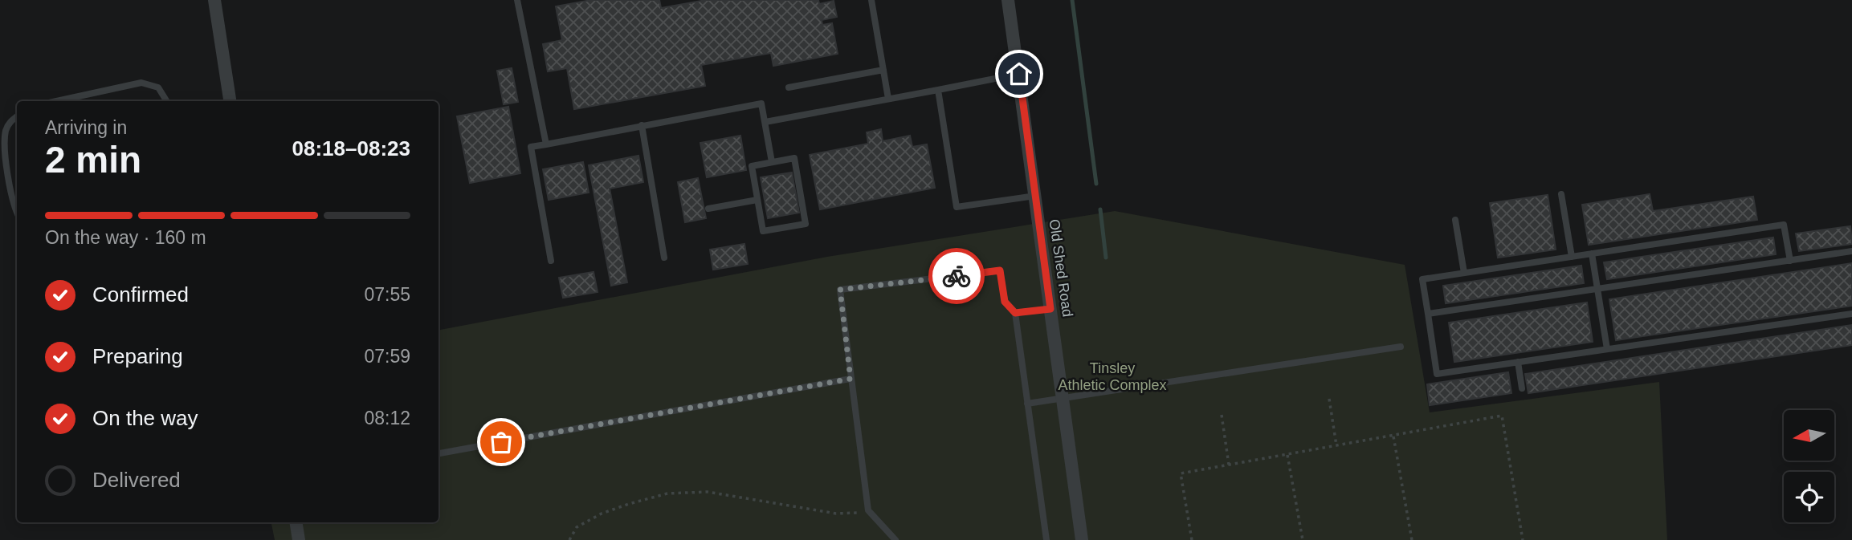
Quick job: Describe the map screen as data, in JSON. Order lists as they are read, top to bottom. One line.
{"streets":{"street":["Old Shed Road"]},"parks":["Tinsley Athletic Complex"],"north":"left","page":{"heading":["2 min","Arriving in","08:18–08:23"],"bar":"On the way · 160 m","list":[["Confirmed","07:55"],["Preparing","07:59"],["On the way","08:12"],"Delivered"]}}
